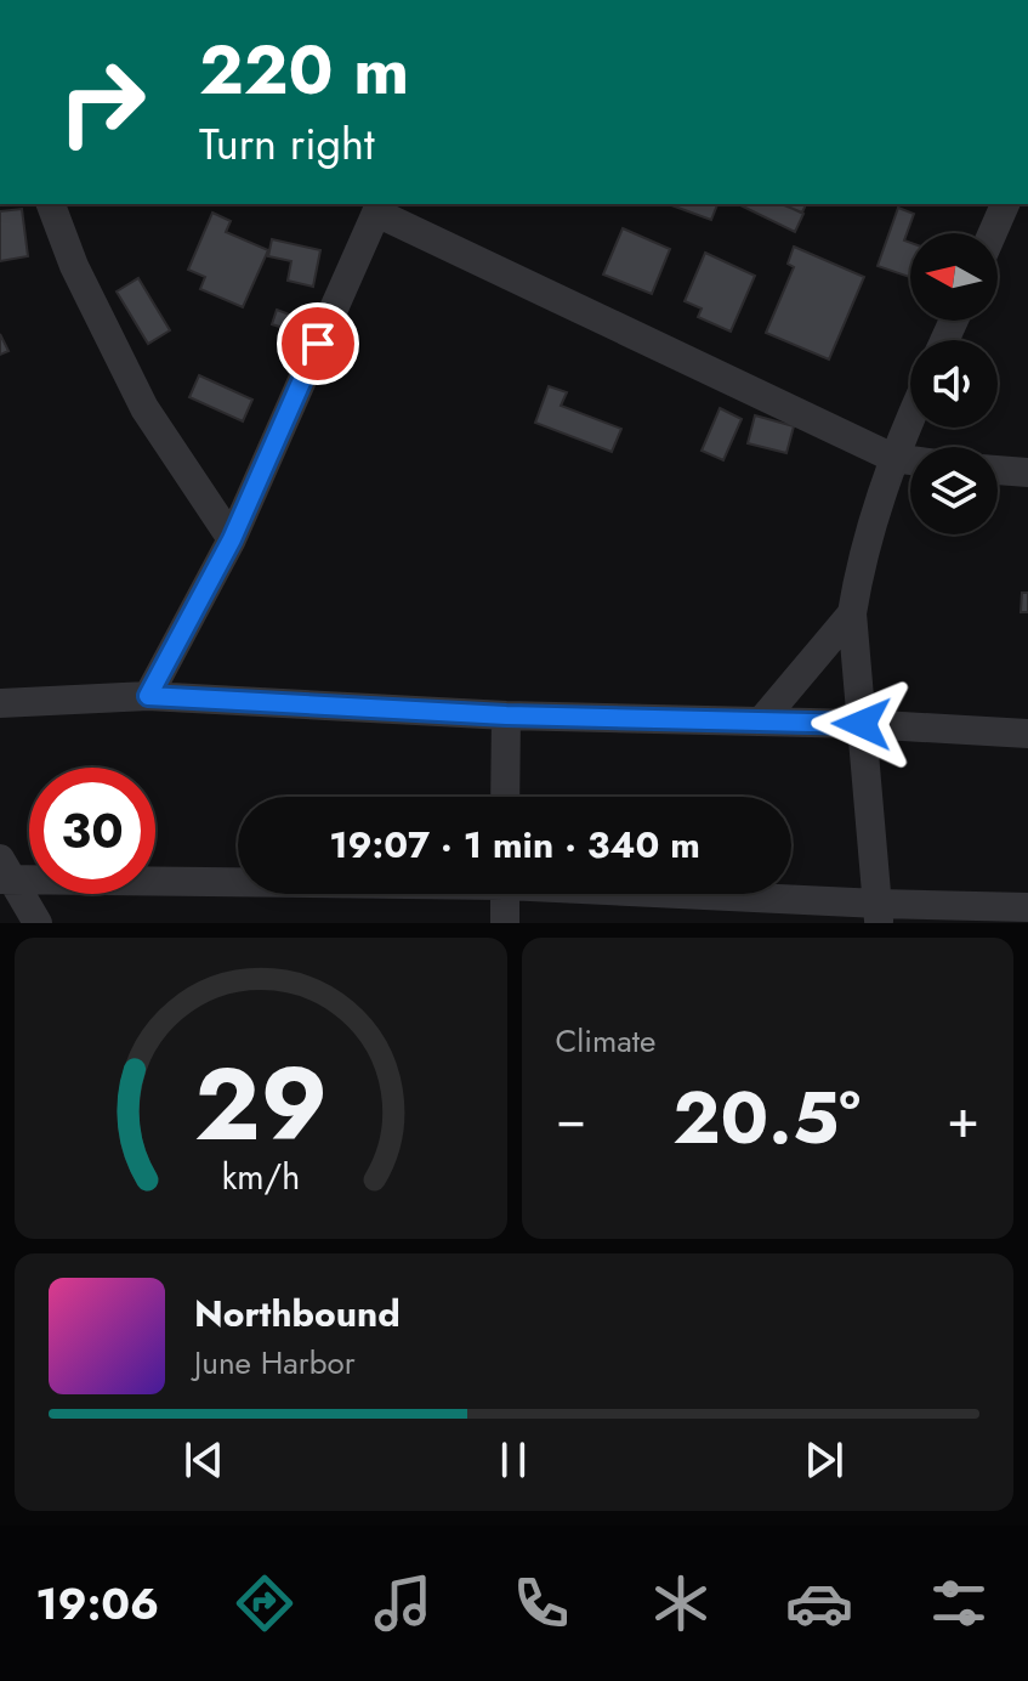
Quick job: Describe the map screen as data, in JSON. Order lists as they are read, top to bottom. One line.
{"north":"left","page":{"turn":["220 m","Turn right"],"limit":"30","trip":"19:07 · 1 min · 340 m","tile":"Climate","heat":["−","20.5°","+"],"song":["Northbound","June Harbor"],"tabs":"19:06","gauge":["29","km/h"]}}
